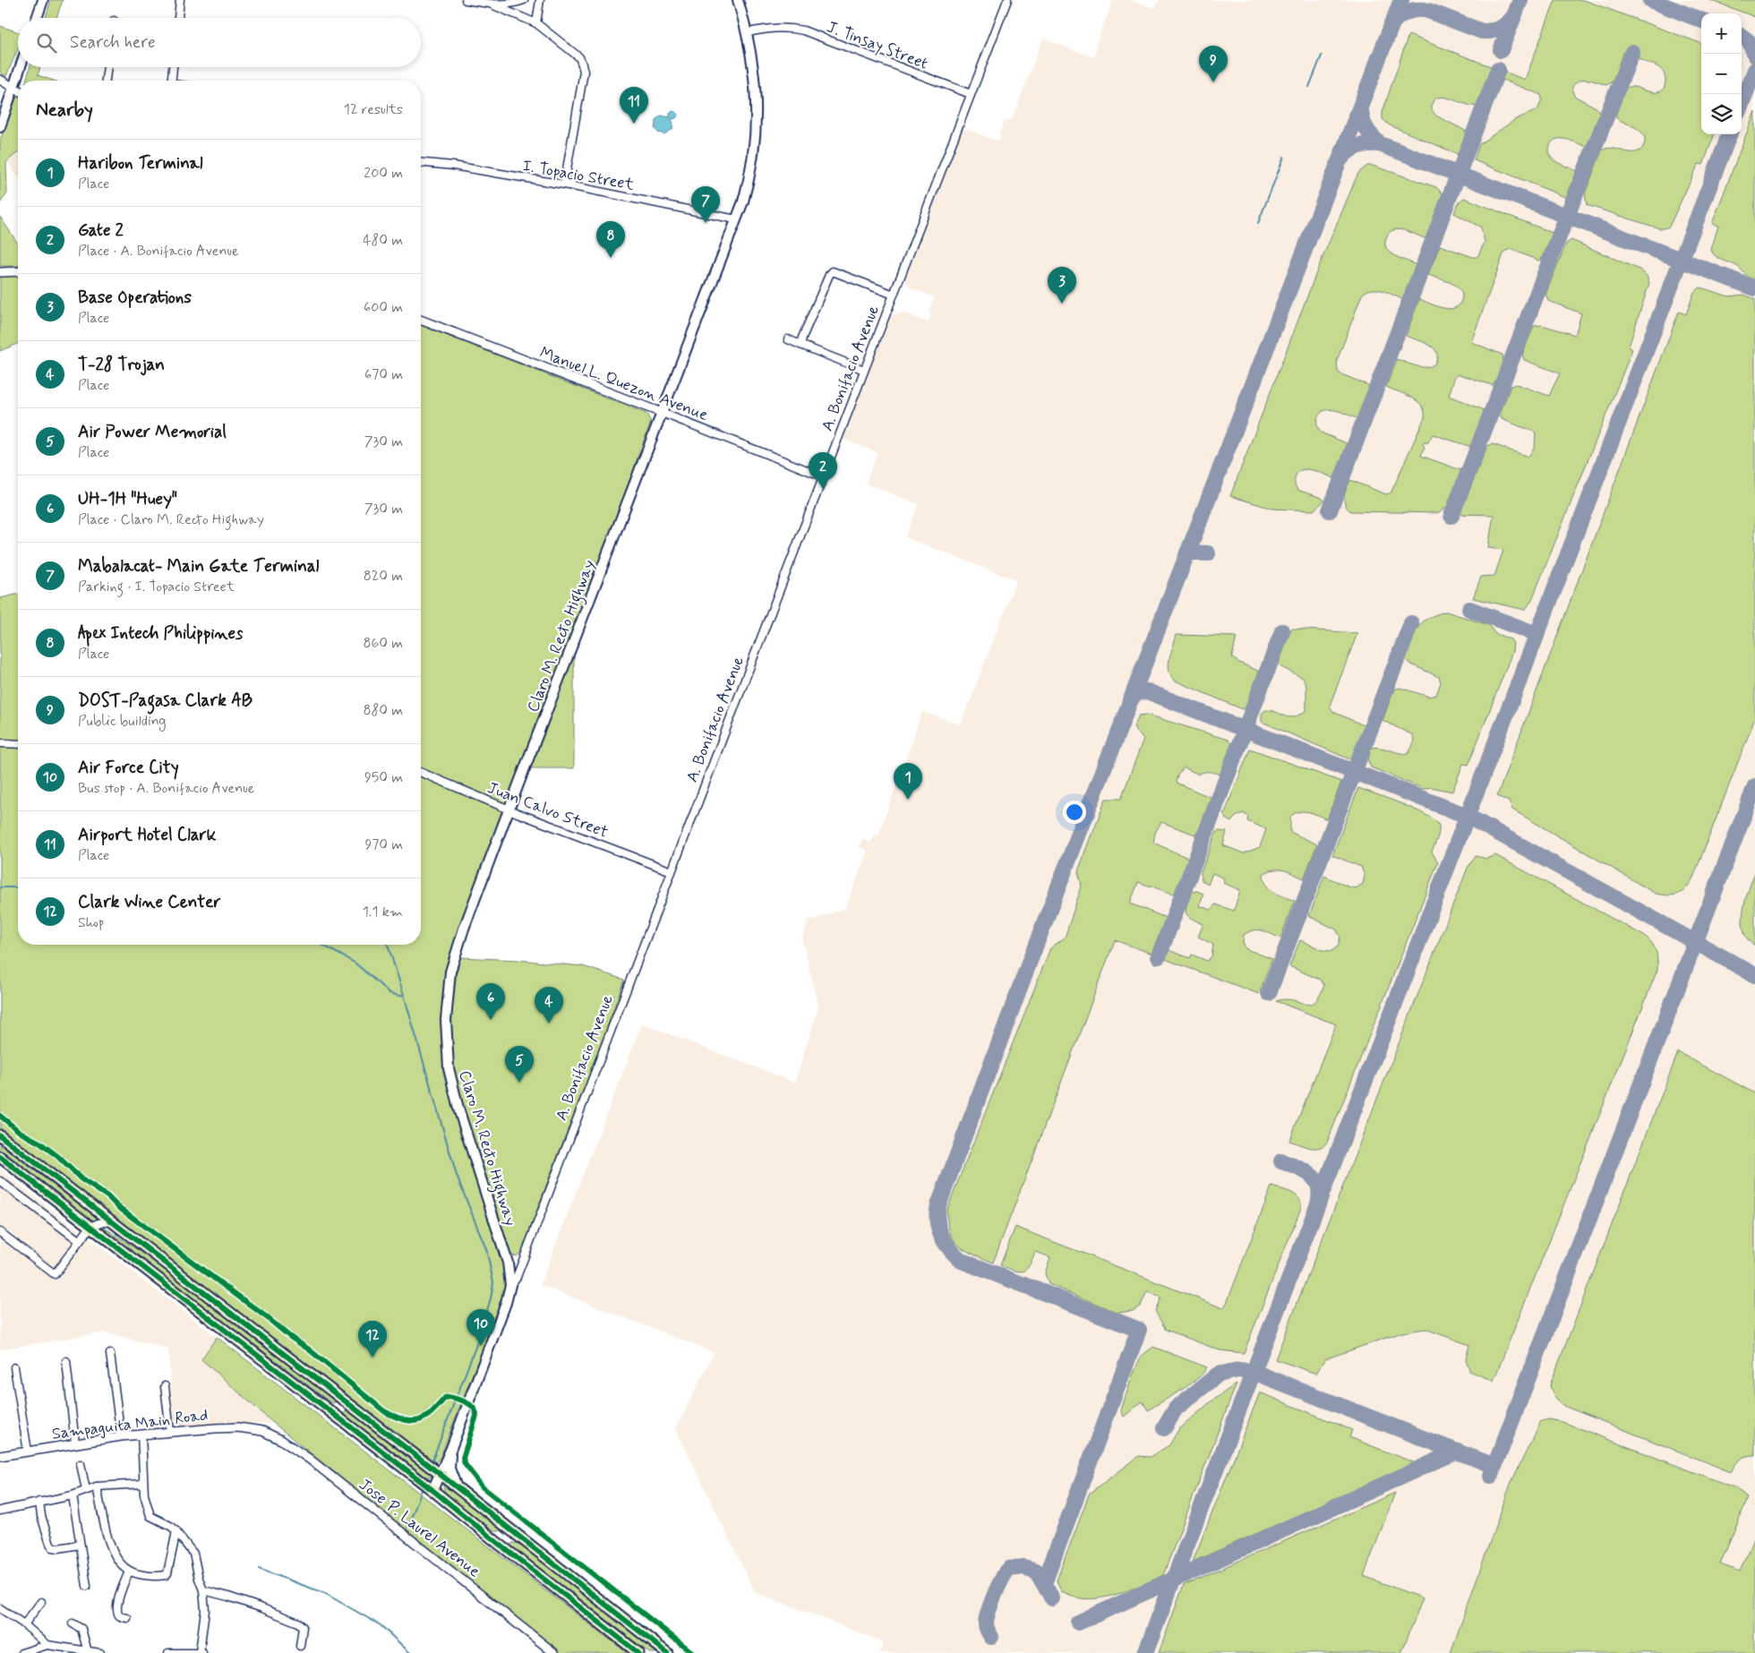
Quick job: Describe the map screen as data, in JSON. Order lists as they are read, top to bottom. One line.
{"streets":{"main road":["A. Bonifacio Avenue","Claro M. Recto Highway"],"street":["J. Tinsay Street","I. Topacio Street","Manuel L. Quezon Avenue","Juan Calvo Street","Sampaguita Main Road","Jose P. Laurel Avenue"]},"crossings":[["J. Tinsay Street","A. Bonifacio Avenue"],["J. Tinsay Street","Claro M. Recto Highway"],["I. Topacio Street","Claro M. Recto Highway"],["A. Bonifacio Avenue","Manuel L. Quezon Avenue"],["A. Bonifacio Avenue","Claro M. Recto Highway"],["A. Bonifacio Avenue","Juan Calvo Street"],["Manuel L. Quezon Avenue","Claro M. Recto Highway"],["Claro M. Recto Highway","Juan Calvo Street"],["Sampaguita Main Road","Jose P. Laurel Avenue"]],"page":{"map_buttons":["+","−"],"search":"Search here","pins":["9","11","7","8","3","2","1","6","4","5","10","12"],"heading":["Nearby","12 results"],"list":[{"mark":"1","name":"Haribon Terminal","note":"Place","value":"200 m"},{"mark":"2","name":"Gate 2","note":"Place · A. Bonifacio Avenue","value":"480 m"},{"mark":"3","name":"Base Operations","note":"Place","value":"600 m"},{"mark":"4","name":"T-28 Trojan","note":"Place","value":"670 m"},{"mark":"5","name":"Air Power Memorial","note":"Place","value":"730 m"},{"mark":"6","name":"UH-1H \"Huey\"","note":"Place · Claro M. Recto Highway","value":"730 m"},{"mark":"7","name":"Mabalacat- Main Gate Terminal","note":"Parking · I. Topacio Street","value":"820 m"},{"mark":"8","name":"Apex Intech Philippines","note":"Place","value":"860 m"},{"mark":"9","name":"DOST-Pagasa Clark AB","note":"Public building","value":"880 m"},{"mark":"10","name":"Air Force City","note":"Bus stop · A. Bonifacio Avenue","value":"950 m"},{"mark":"11","name":"Airport Hotel Clark","note":"Place","value":"970 m"},{"mark":"12","name":"Clark Wine Center","note":"Shop","value":"1.1 km"}]}}
